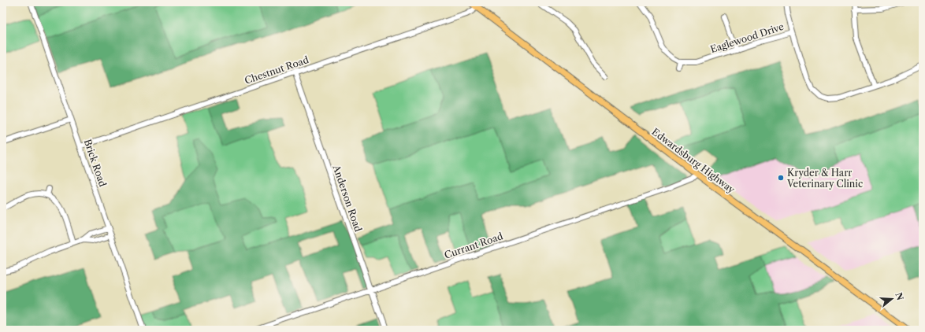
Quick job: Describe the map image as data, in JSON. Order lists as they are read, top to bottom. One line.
{"streets":{"main road":["Edwardsburg Highway"],"street":["Eaglewood Drive","Chestnut Road","Brick Road","Anderson Road","Currant Road"]},"crossings":[["Chestnut Road","Edwardsburg Highway"],["Chestnut Road","Brick Road"],["Chestnut Road","Anderson Road"],["Edwardsburg Highway","Currant Road"],["Anderson Road","Currant Road"]],"places":["Kryder & Harr Veterinary Clinic"],"north":"right"}
